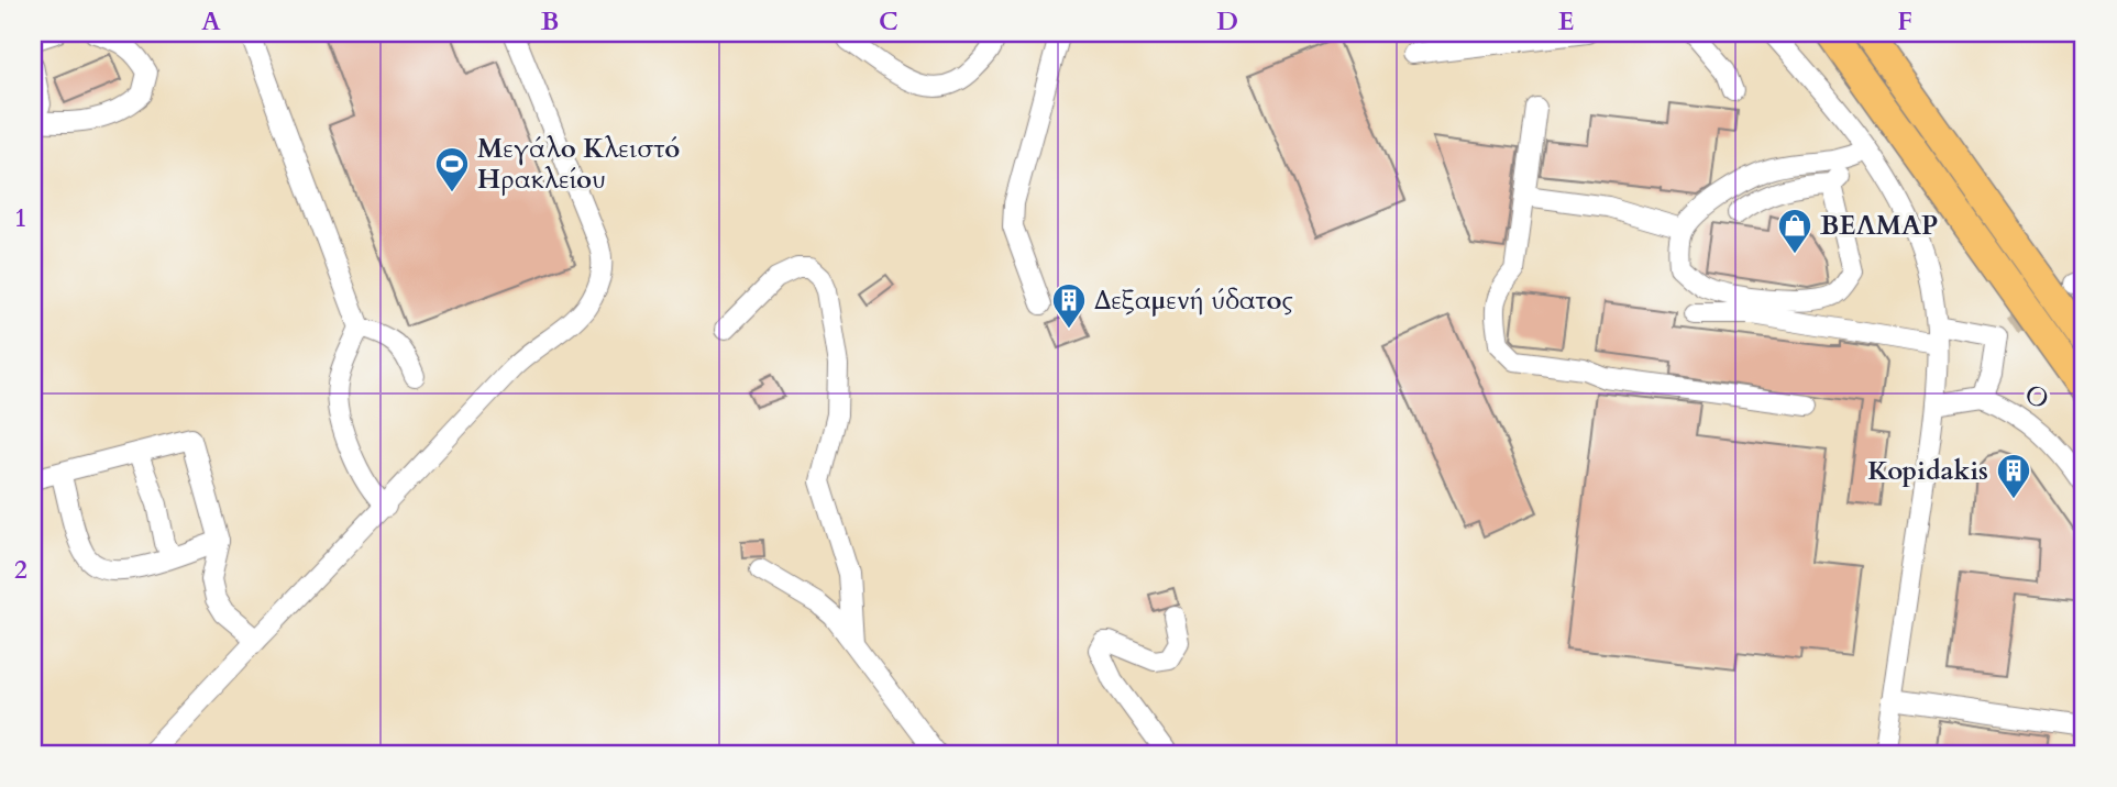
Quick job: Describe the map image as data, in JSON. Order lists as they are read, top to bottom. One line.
{"streets":{"street":["Ο"]},"places":{"sports":["Μεγάλο Κλειστό Ηρακλείου"],"shop":["ΒΕΛΜΑΡ"],"building":["Δεξαμενή ύδατος","Kopidakis"]},"grid":{"columns":["A","B","C","D","E","F"],"rows":["1","2"]}}
